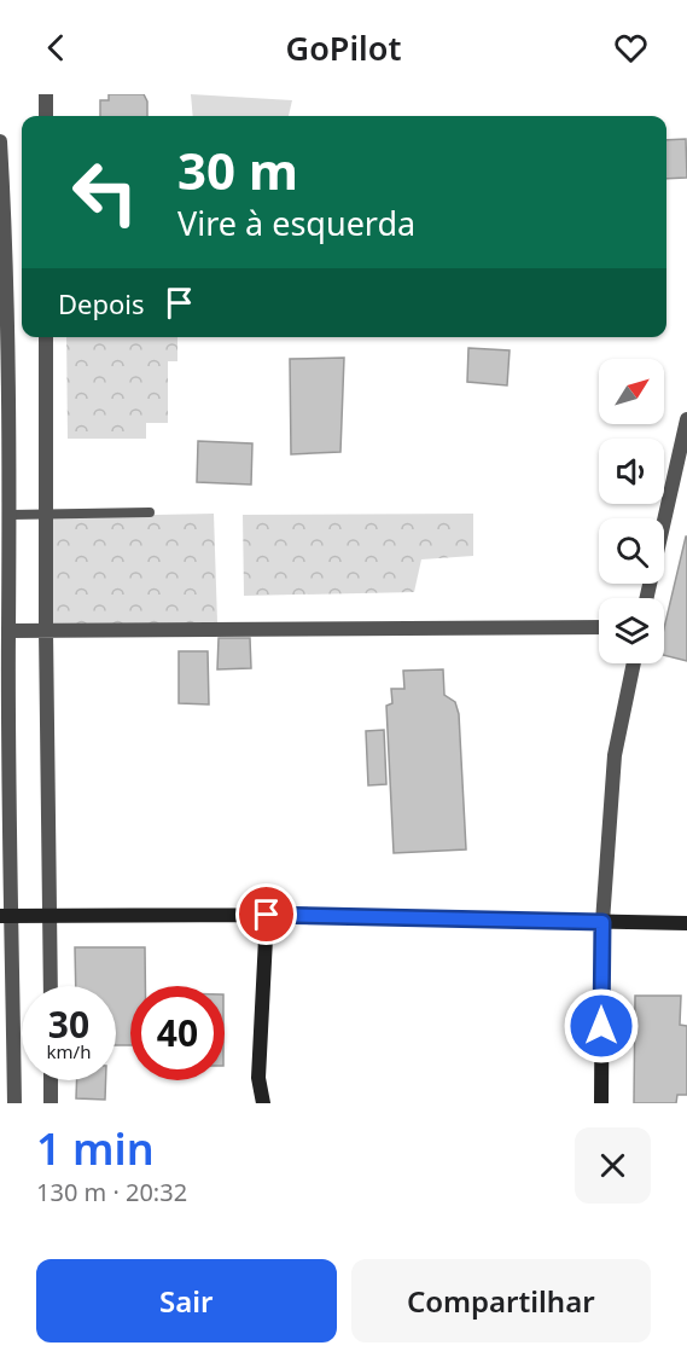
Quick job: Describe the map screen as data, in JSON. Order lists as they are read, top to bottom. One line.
{"north":"top right","page":{"header":"GoPilot","turn":["30 m","Vire à esquerda"],"then":"Depois","speed":"30 km/h","limit":"40","heading":["1 min","130 m · 20:32"],"buttons":["Sair","Compartilhar"]}}
